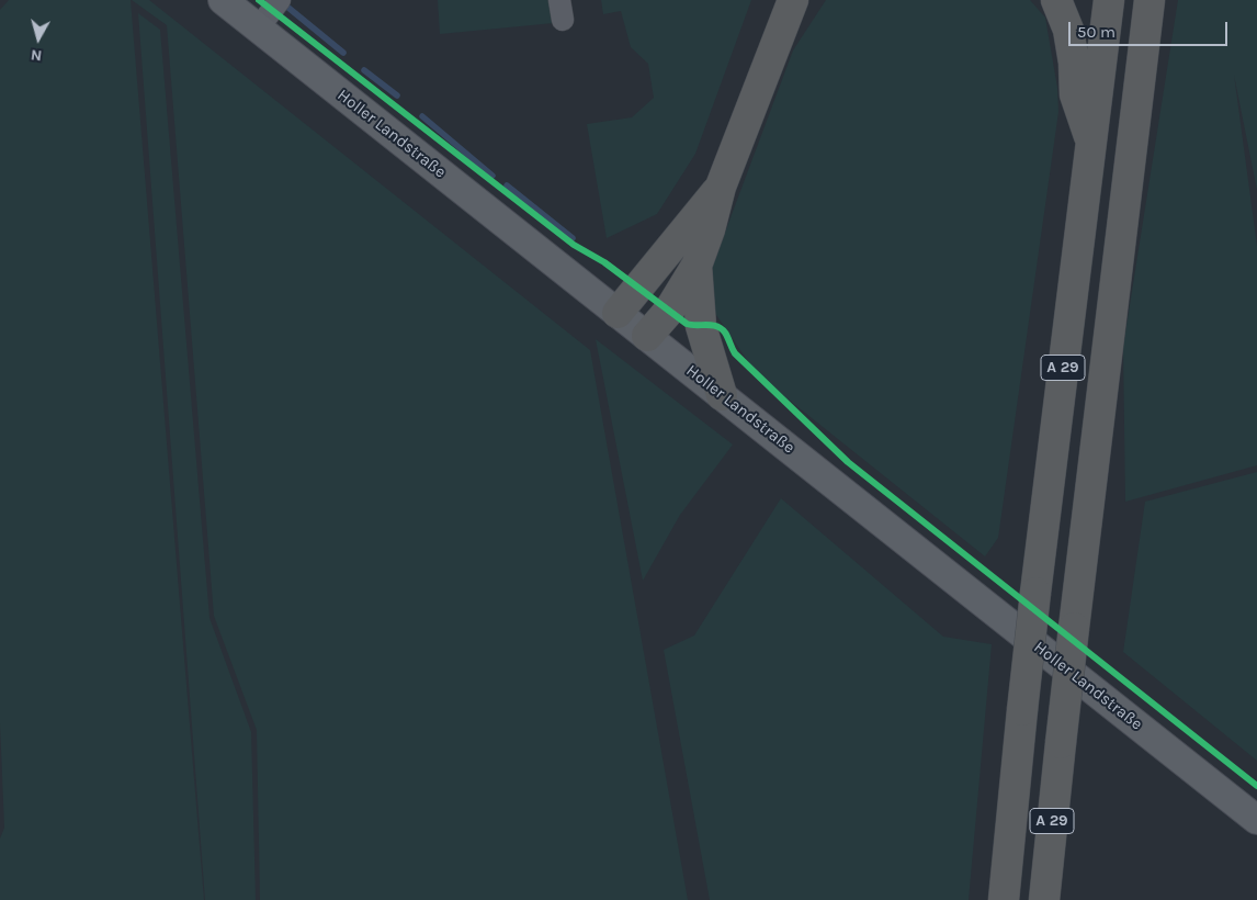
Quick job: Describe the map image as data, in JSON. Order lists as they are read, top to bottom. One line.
{"streets":{"highway":["A 29"],"main road":["Holler Landstraße"]},"scale_bar":"50 m","north":"bottom"}
